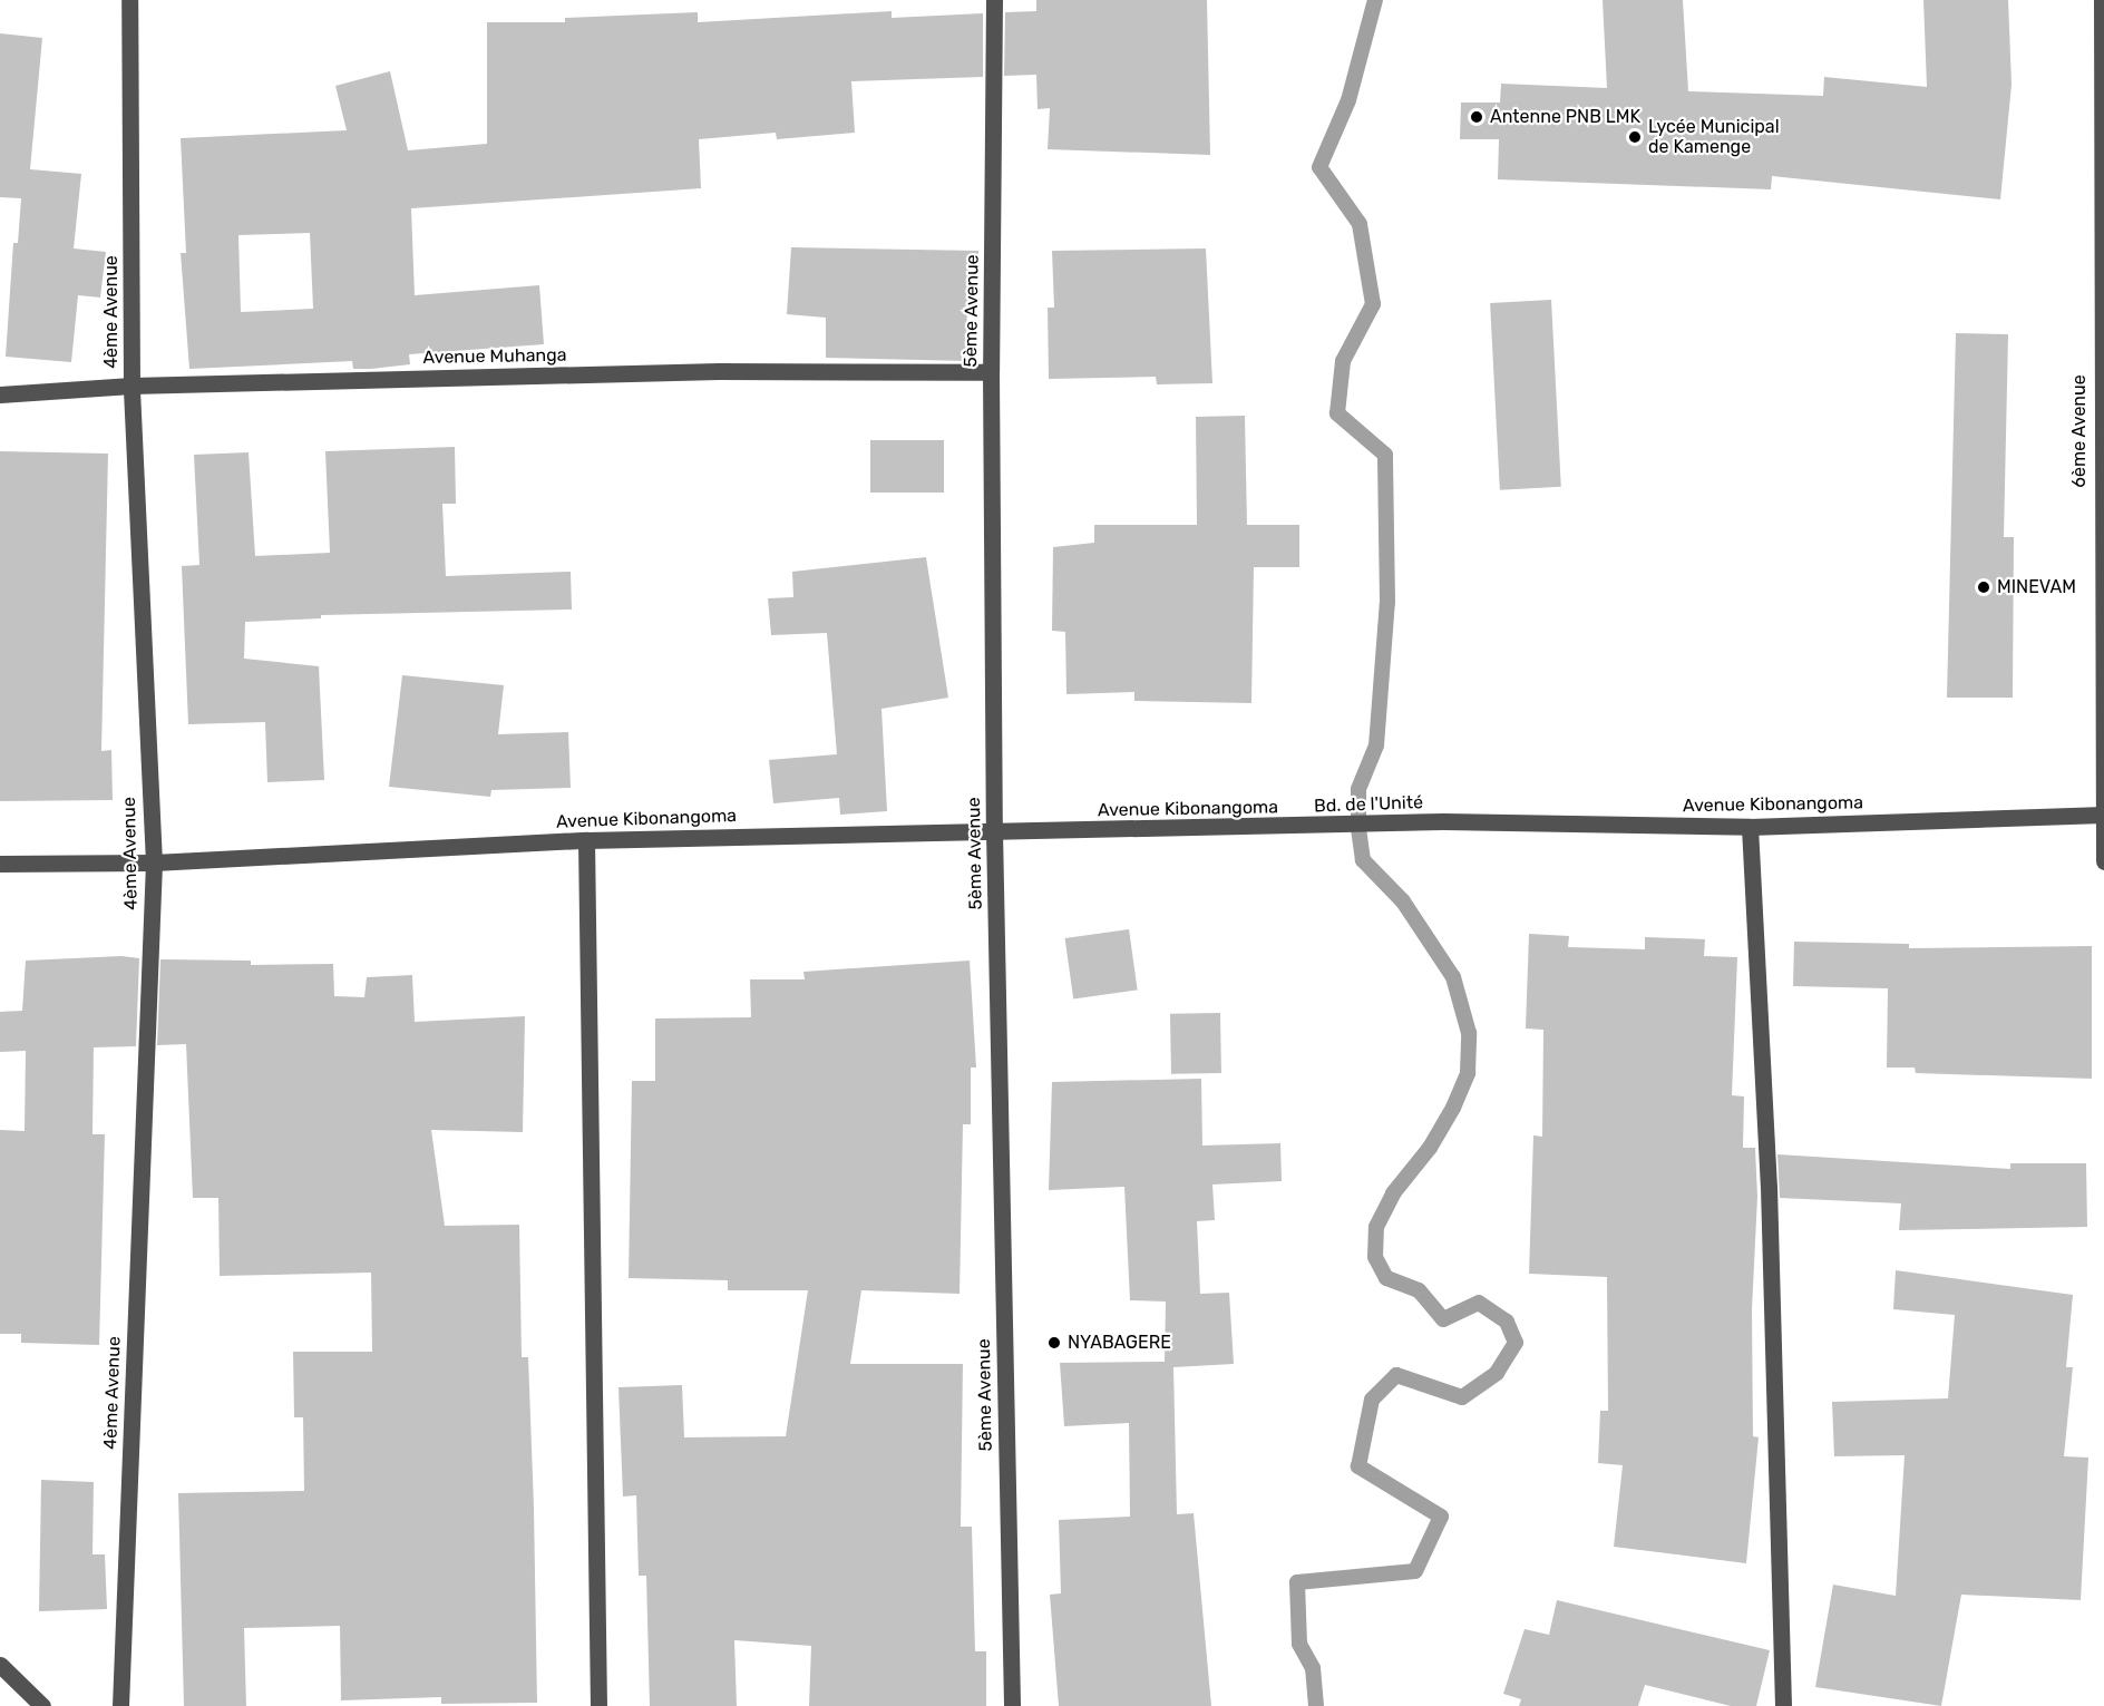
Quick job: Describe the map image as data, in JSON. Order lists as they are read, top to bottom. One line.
{"streets":{"street":["5ème Avenue","4ème Avenue","Avenue Muhanga","6ème Avenue","Bd. de l'Unité","Avenue Kibonangoma"]},"crossings":[["5ème Avenue","Avenue Muhanga"],["5ème Avenue","Avenue Kibonangoma"],["4ème Avenue","Avenue Muhanga"],["4ème Avenue","Avenue Kibonangoma"],["6ème Avenue","Avenue Kibonangoma"],["Bd. de l'Unité","Avenue Kibonangoma"]],"places":["Antenne PNB LMK","Lycée Municipal de Kamenge","MINEVAM","NYABAGERE"]}
